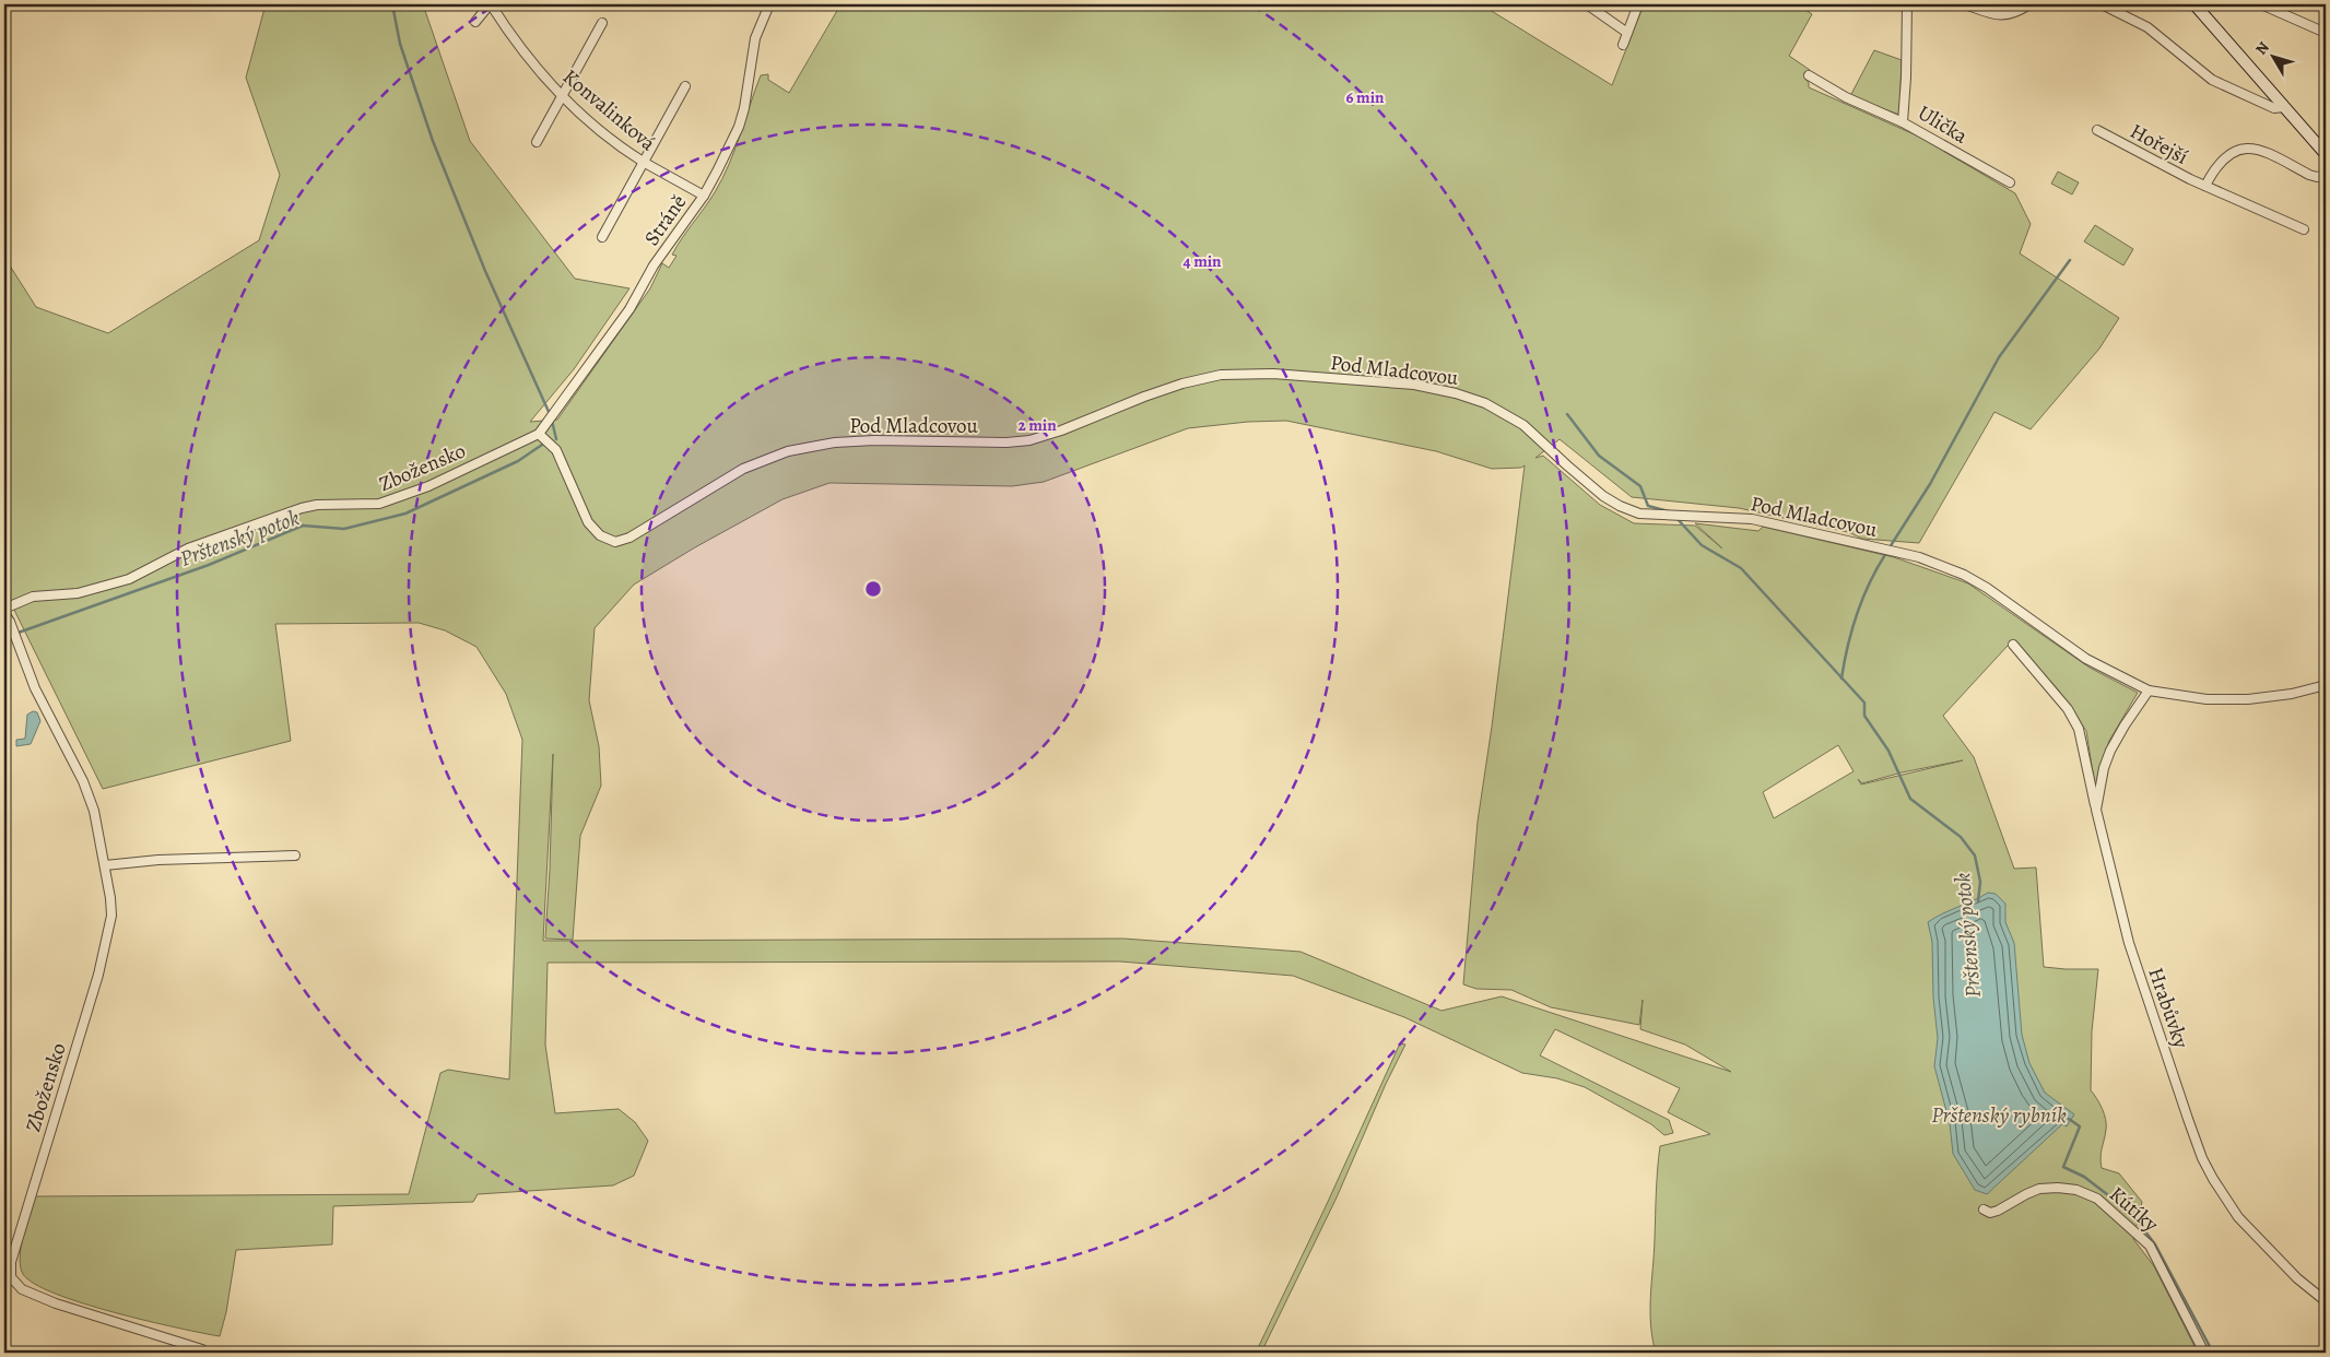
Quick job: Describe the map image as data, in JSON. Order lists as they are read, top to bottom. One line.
{"streets":{"street":["Konvalinková","Ulička","Hořejší","Stráně","Pod Mladcovou","Zbožensko","Hrabůvky","Kútíky"]},"crossings":[["Konvalinková","Stráně"],["Stráně","Pod Mladcovou"],["Stráně","Zbožensko"],["Pod Mladcovou","Zbožensko"],["Pod Mladcovou","Hrabůvky"]],"water":["Prštenský potok","Prštenský rybník"],"north":"top left","rings":["6 min","4 min","2 min"]}
